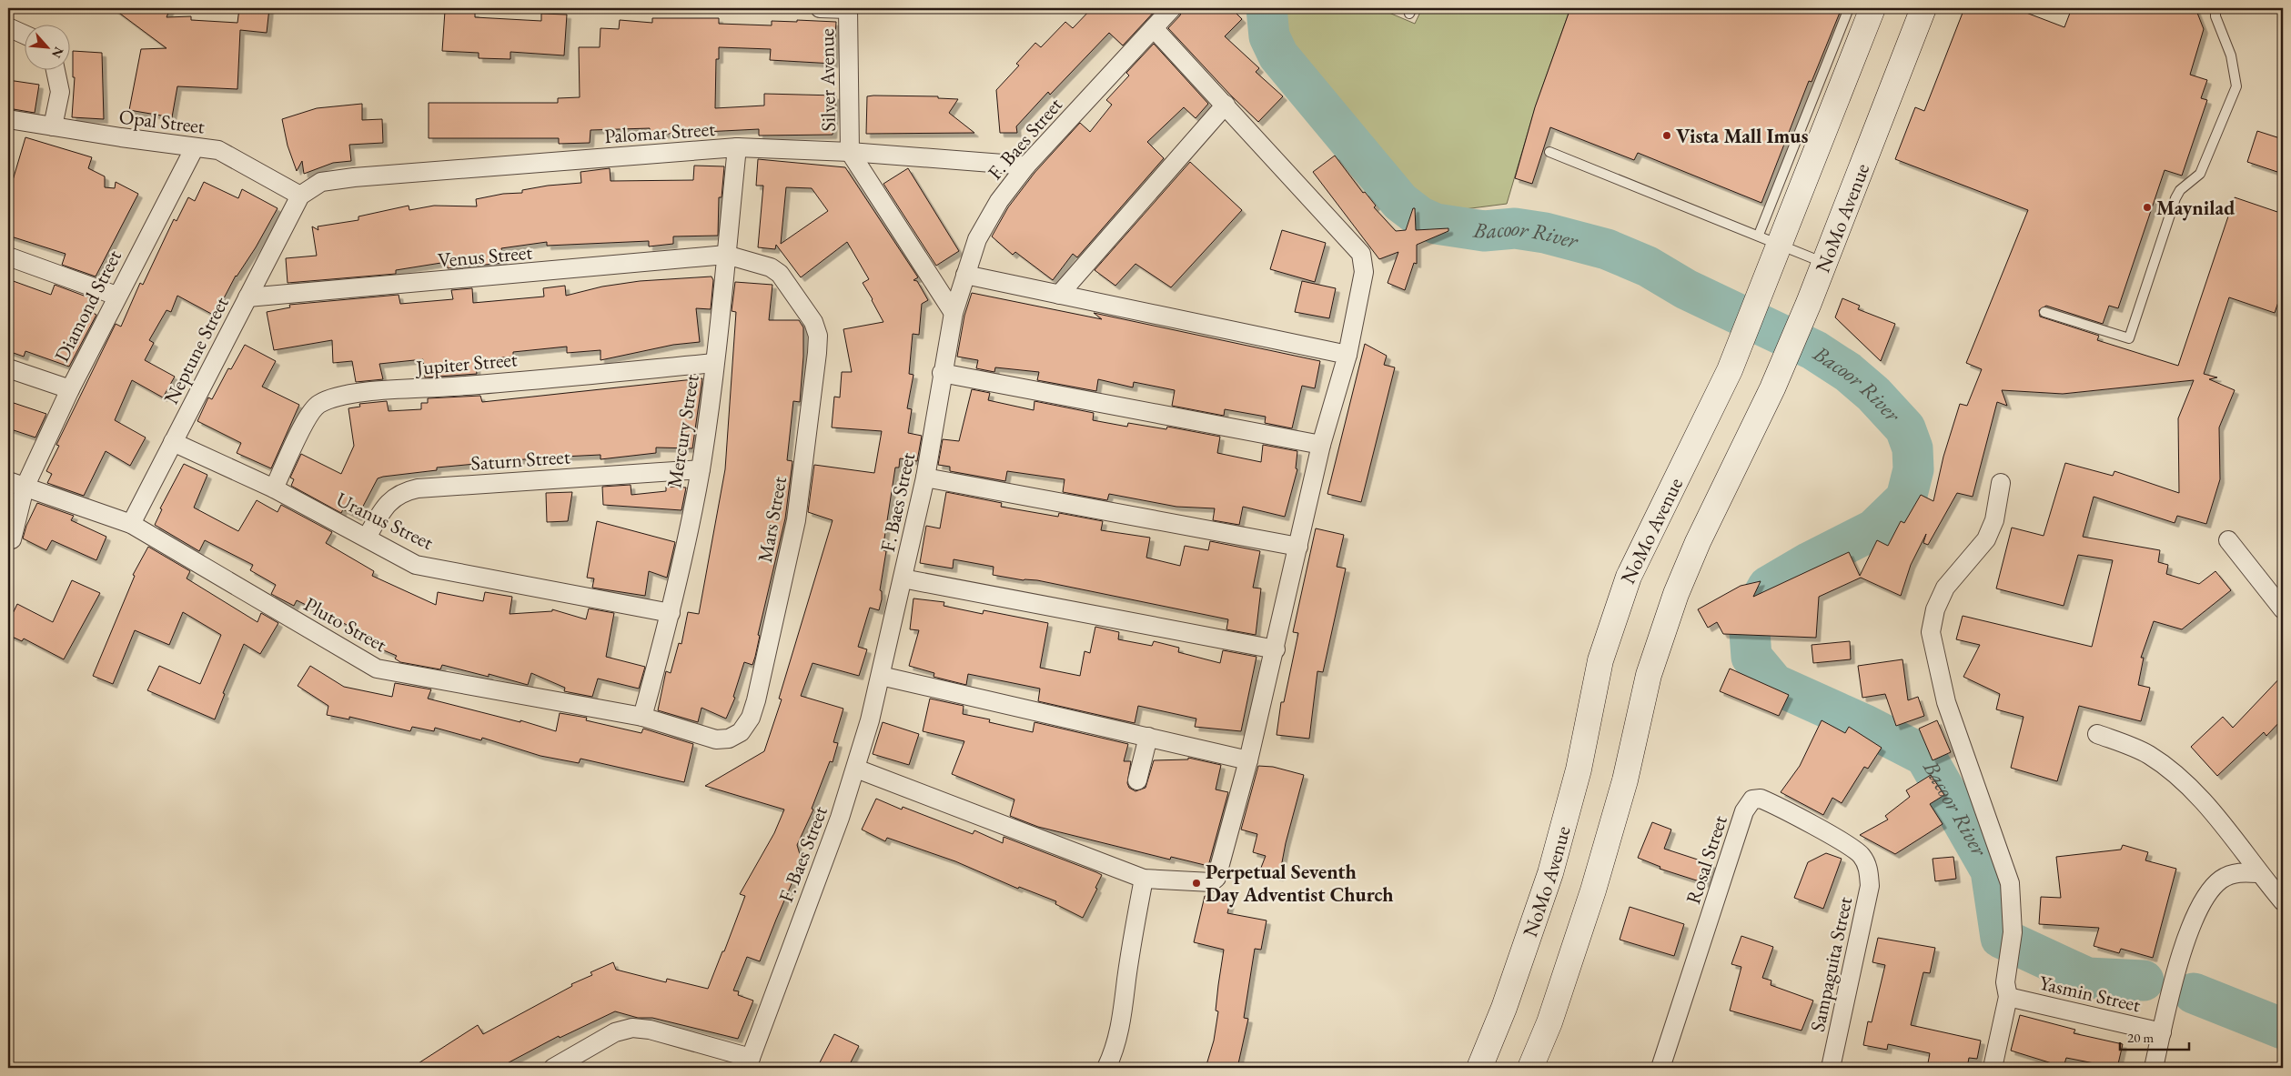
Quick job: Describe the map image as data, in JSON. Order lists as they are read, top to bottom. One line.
{"streets":{"main road":["NoMo Avenue"],"street":["Silver Avenue","Opal Street","Palomar Street","F. Baes Street","Venus Street","Diamond Street","Neptune Street","Jupiter Street","Mercury Street","Saturn Street","Mars Street","Uranus Street","Pluto Street","Rosal Street","Sampaguita Street","Yasmin Street"]},"crossings":[["Silver Avenue","Palomar Street"],["Opal Street","Palomar Street"],["Opal Street","Diamond Street"],["Opal Street","Neptune Street"],["Palomar Street","F. Baes Street"],["Palomar Street","Neptune Street"],["Palomar Street","Mercury Street"],["Venus Street","Neptune Street"],["Venus Street","Mercury Street"],["Venus Street","Mars Street"],["Diamond Street","Pluto Street"],["Neptune Street","Uranus Street"],["Neptune Street","Pluto Street"],["Jupiter Street","Mercury Street"],["Jupiter Street","Uranus Street"],["Mercury Street","Saturn Street"],["Mercury Street","Mars Street"],["Mercury Street","Uranus Street"],["Mercury Street","Pluto Street"],["Saturn Street","Uranus Street"],["Mars Street","Pluto Street"],["Rosal Street","Sampaguita Street"]],"water":["Bacoor River"],"places":["Vista Mall Imus","Maynilad","Perpetual Seventh Day Adventist Church"],"scale_bar":"20 m","north":"bottom right"}
